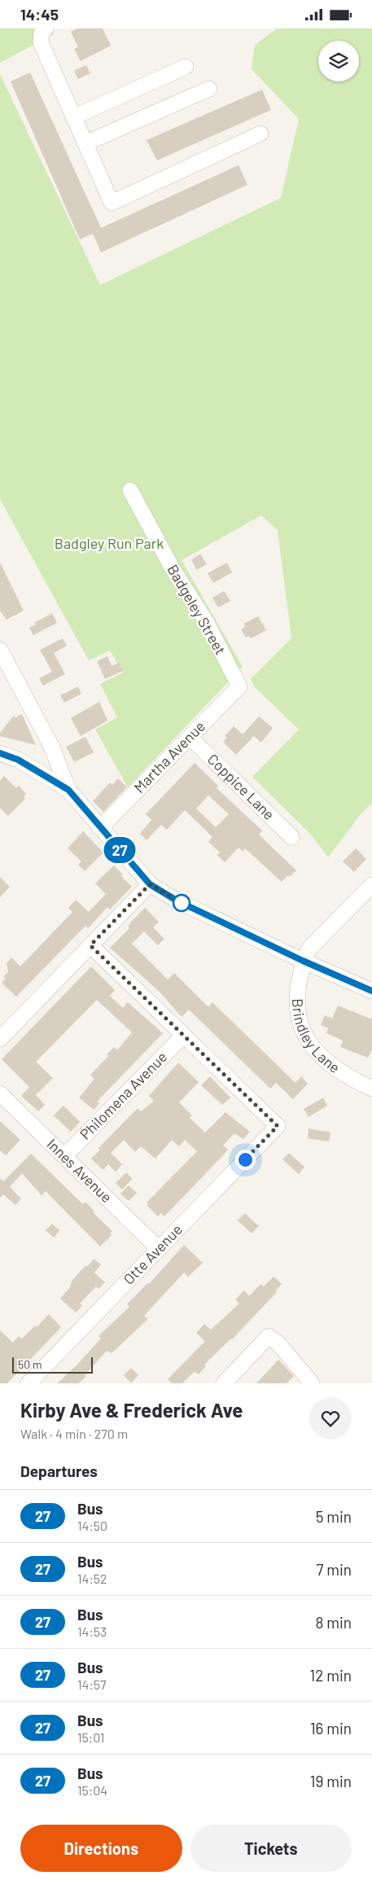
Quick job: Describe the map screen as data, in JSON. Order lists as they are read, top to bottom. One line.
{"streets":{"street":["Badgeley Street","Martha Avenue","Coppice Lane","Brindley Lane","Philomena Avenue","Innes Avenue","Otte Avenue"]},"crossings":[["Badgeley Street","Martha Avenue"],["Martha Avenue","Coppice Lane"],["Philomena Avenue","Innes Avenue"],["Philomena Avenue","Otte Avenue"],["Innes Avenue","Otte Avenue"]],"parks":["Badgley Run Park"],"lines":["bus line 27"],"scale_bar":"50 m","page":{"status":"14:45","on_map":"27","scale":"50 m","heading":[["Kirby Ave & Frederick Ave","Walk · 4 min · 270 m"],"Departures"],"list":[{"mark":"27","name":"Bus","note":"14:50","value":"5 min"},{"mark":"27","name":"Bus","note":"14:52","value":"7 min"},{"mark":"27","name":"Bus","note":"14:53","value":"8 min"},{"mark":"27","name":"Bus","note":"14:57","value":"12 min"},{"mark":"27","name":"Bus","note":"15:01","value":"16 min"},{"mark":"27","name":"Bus","note":"15:04","value":"19 min"}],"buttons":["Directions","Tickets"]}}
